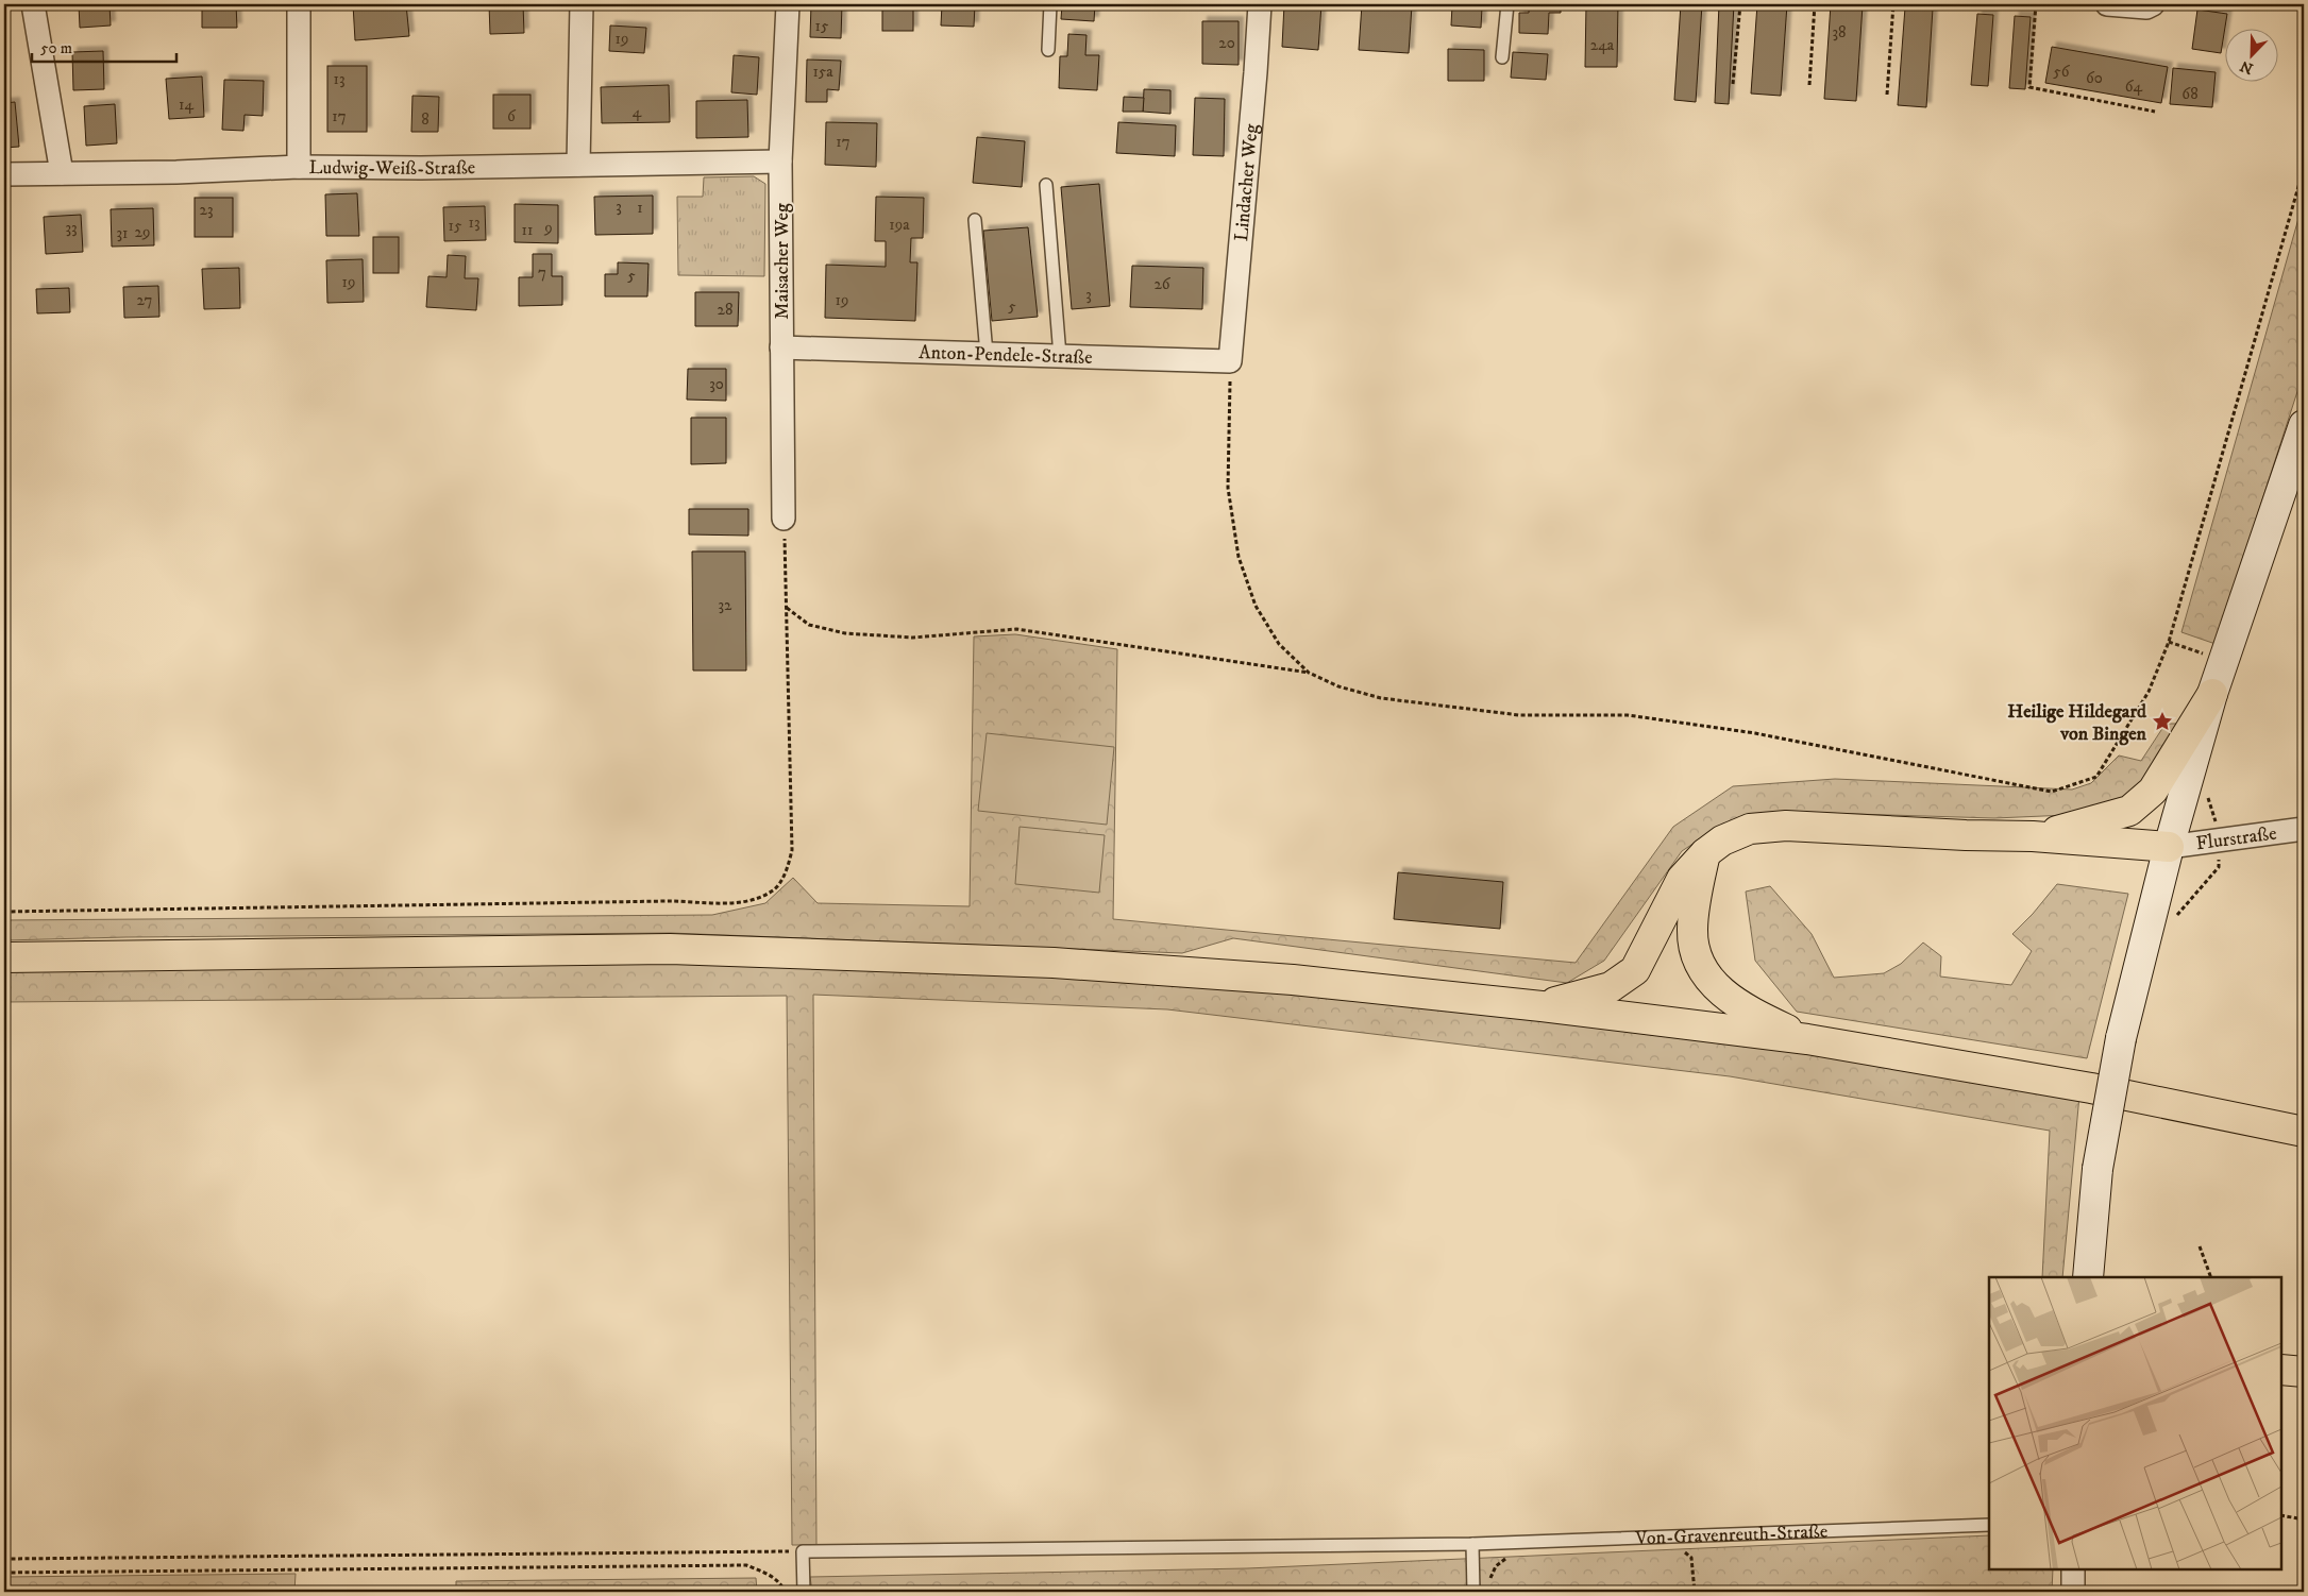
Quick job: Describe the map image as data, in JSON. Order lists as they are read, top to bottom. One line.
{"streets":{"street":["Ludwig-Weiß-Straße","Lindacher Weg","Maisacher Weg","Anton-Pendele-Straße","Flurstraße"],"lane":["Von-Gravenreuth-Straße"]},"crossings":[["Ludwig-Weiß-Straße","Maisacher Weg"],["Lindacher Weg","Anton-Pendele-Straße"],["Maisacher Weg","Anton-Pendele-Straße"]],"places":{"place":["Heilige Hildegard von Bingen"]},"house_numbers":["15","38","19","20","24a","15a","56","60","13","64","68","14","4","17","6","8","17","3","1","23","13","19a","15","33","9","11","29","31","7","5","19","26","3","27","19","5","28","30","32"],"scale_bar":"50 m","north":"bottom left"}
